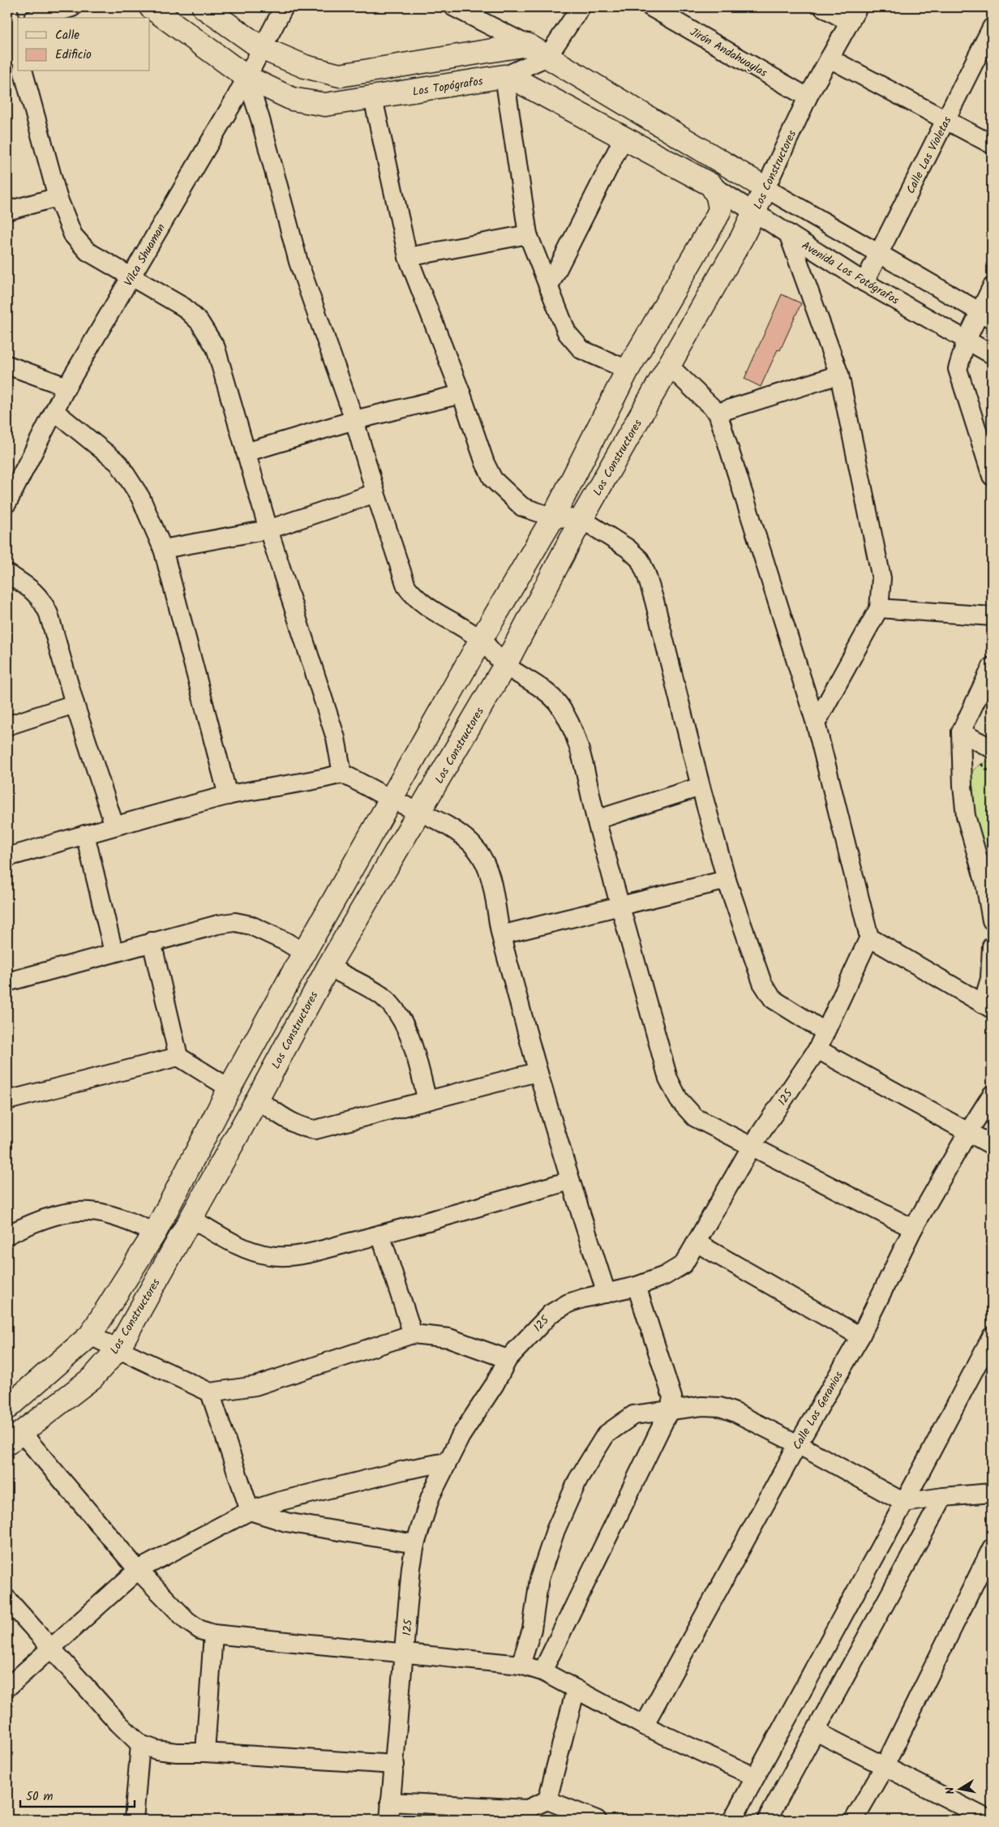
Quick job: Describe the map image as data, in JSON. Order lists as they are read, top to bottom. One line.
{"streets":{"main road":["Los Topógrafos","Los Constructores"],"street":["Jirón Andahuaylas","Calle Las Violetas","Vilca Shuaman","Avenida Los Fotógrafos","125","Calle Los Geranios"]},"crossings":[["Jirón Andahuaylas","Los Constructores"],["Los Topógrafos","Vilca Shuaman"],["Calle Las Violetas","Avenida Los Fotógrafos"],["Los Constructores","Avenida Los Fotógrafos"]],"legend":["Calle","Edificio"],"scale_bar":"50 m","north":"left"}
